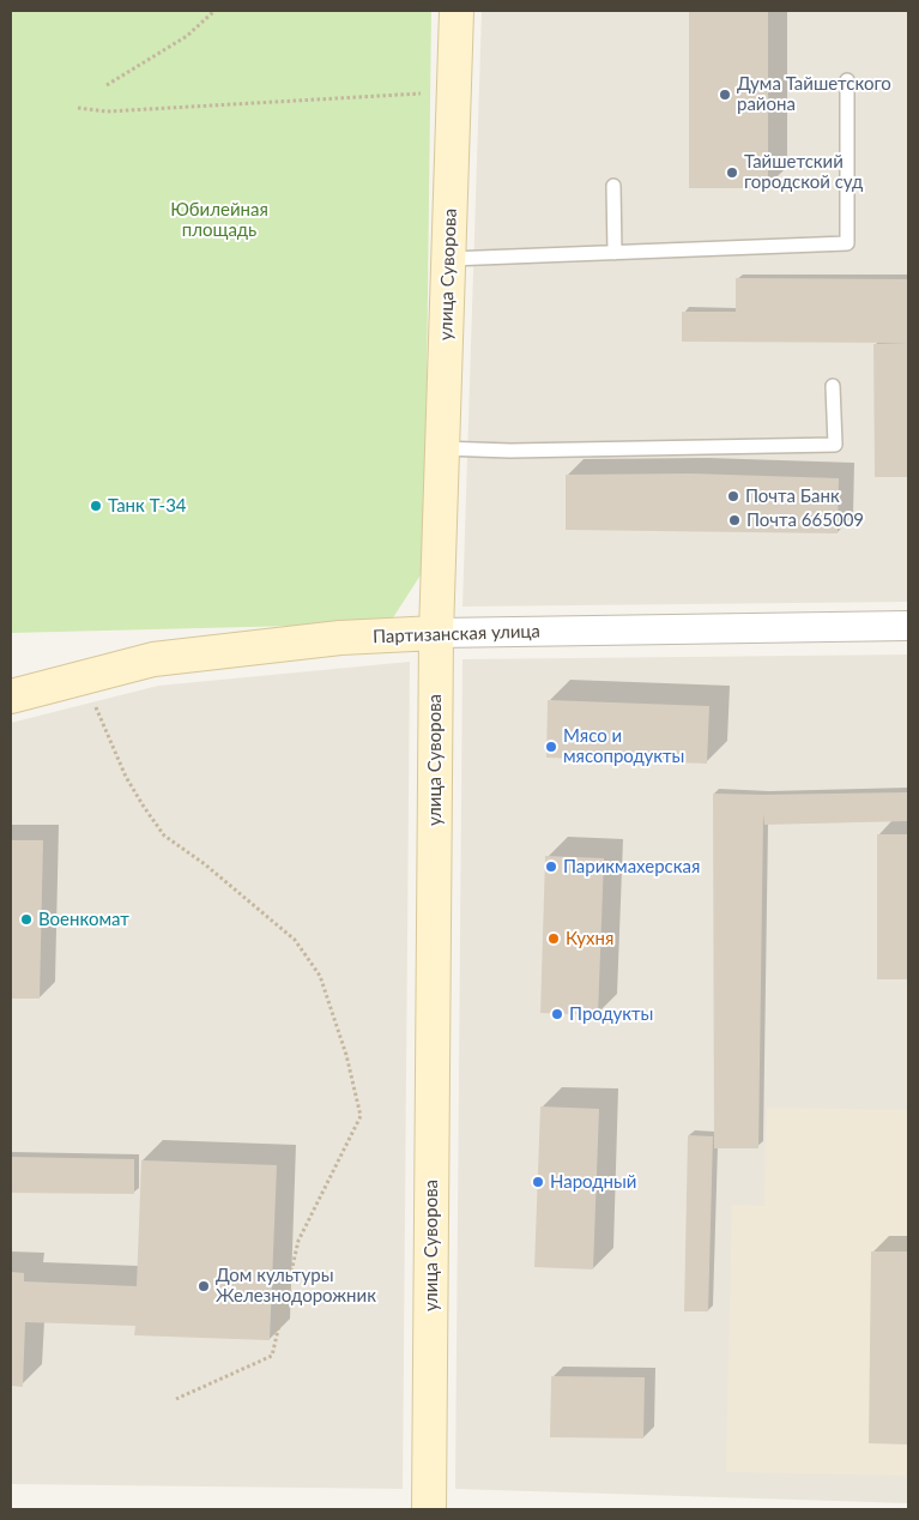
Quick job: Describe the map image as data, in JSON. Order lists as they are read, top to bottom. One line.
{"streets":{"main road":["улица Суворова","Партизанская улица"]},"crossings":[["улица Суворова","Партизанская улица"]],"parks":["Юбилейная площадь"],"places":["Дума Тайшетского района","Тайшетский городской суд","Почта Банк","Танк Т-34","Почта 665009","Мясо и мясопродукты","Парикмахерская","Военкомат","Кухня","Продукты","Народный","Дом культуры Железнодорожник"]}
